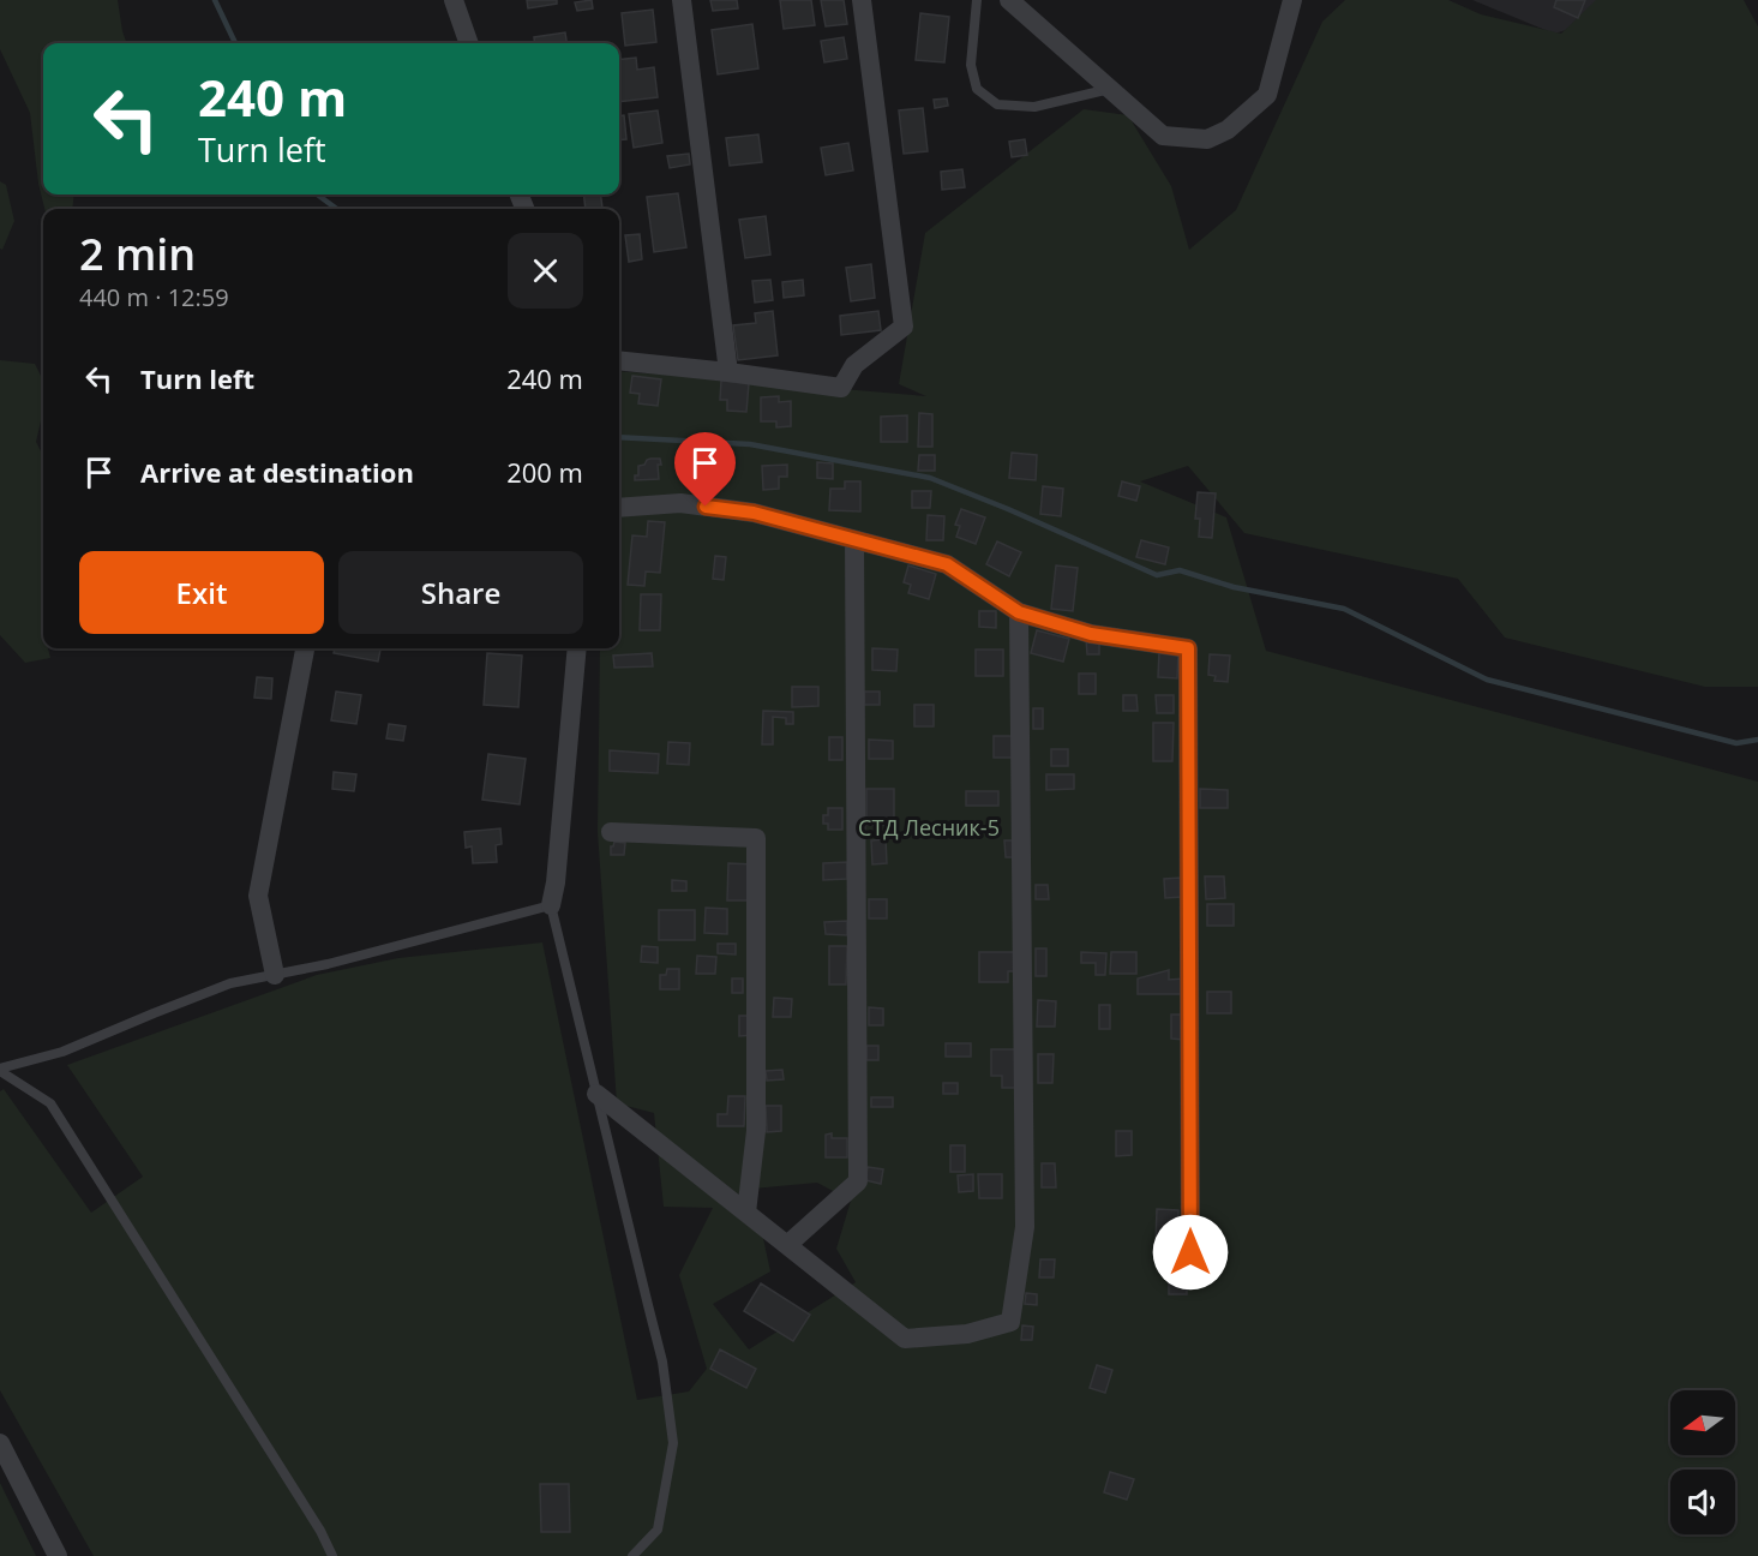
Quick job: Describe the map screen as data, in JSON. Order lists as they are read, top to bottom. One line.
{"parks":["СТД Лесник-5"],"north":"left","page":{"turn":["240 m","Turn left"],"heading":["2 min","440 m · 12:59"],"list":[{"name":"Turn left","value":"240 m"},{"name":"Arrive at destination","value":"200 m"}],"buttons":["Exit","Share"]}}
